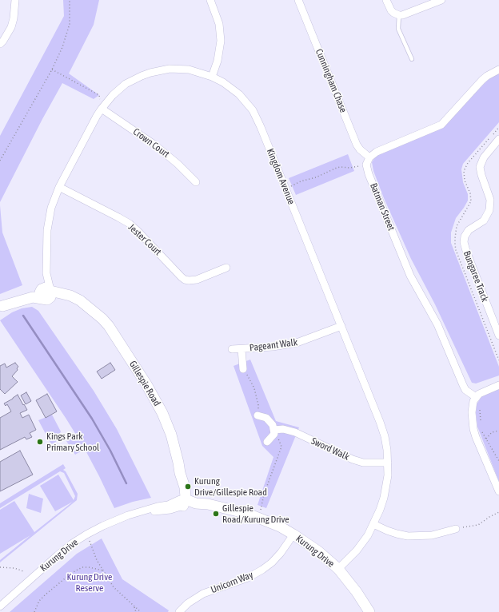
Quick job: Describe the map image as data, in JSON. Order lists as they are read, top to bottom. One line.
{"streets":{"street":["Cunningham Chase","Crown Court","Kingdom Avenue","Batman Street","Jester Court","Bungaree Track","Pageant Walk","Gillespie Road","Sword Walk","Kurung Drive","Unicorn Way"]},"crossings":[["Crown Court","Kingdom Avenue"],["Kingdom Avenue","Jester Court"],["Kingdom Avenue","Pageant Walk"],["Kingdom Avenue","Gillespie Road"],["Kingdom Avenue","Sword Walk"],["Kingdom Avenue","Kurung Drive"],["Gillespie Road","Kurung Drive"],["Kurung Drive","Unicorn Way"]],"parks":["Kurung Drive Reserve"],"places":["Kings Park Primary School","Kurung Drive/Gillespie Road","Gillespie Road/Kurung Drive"]}
